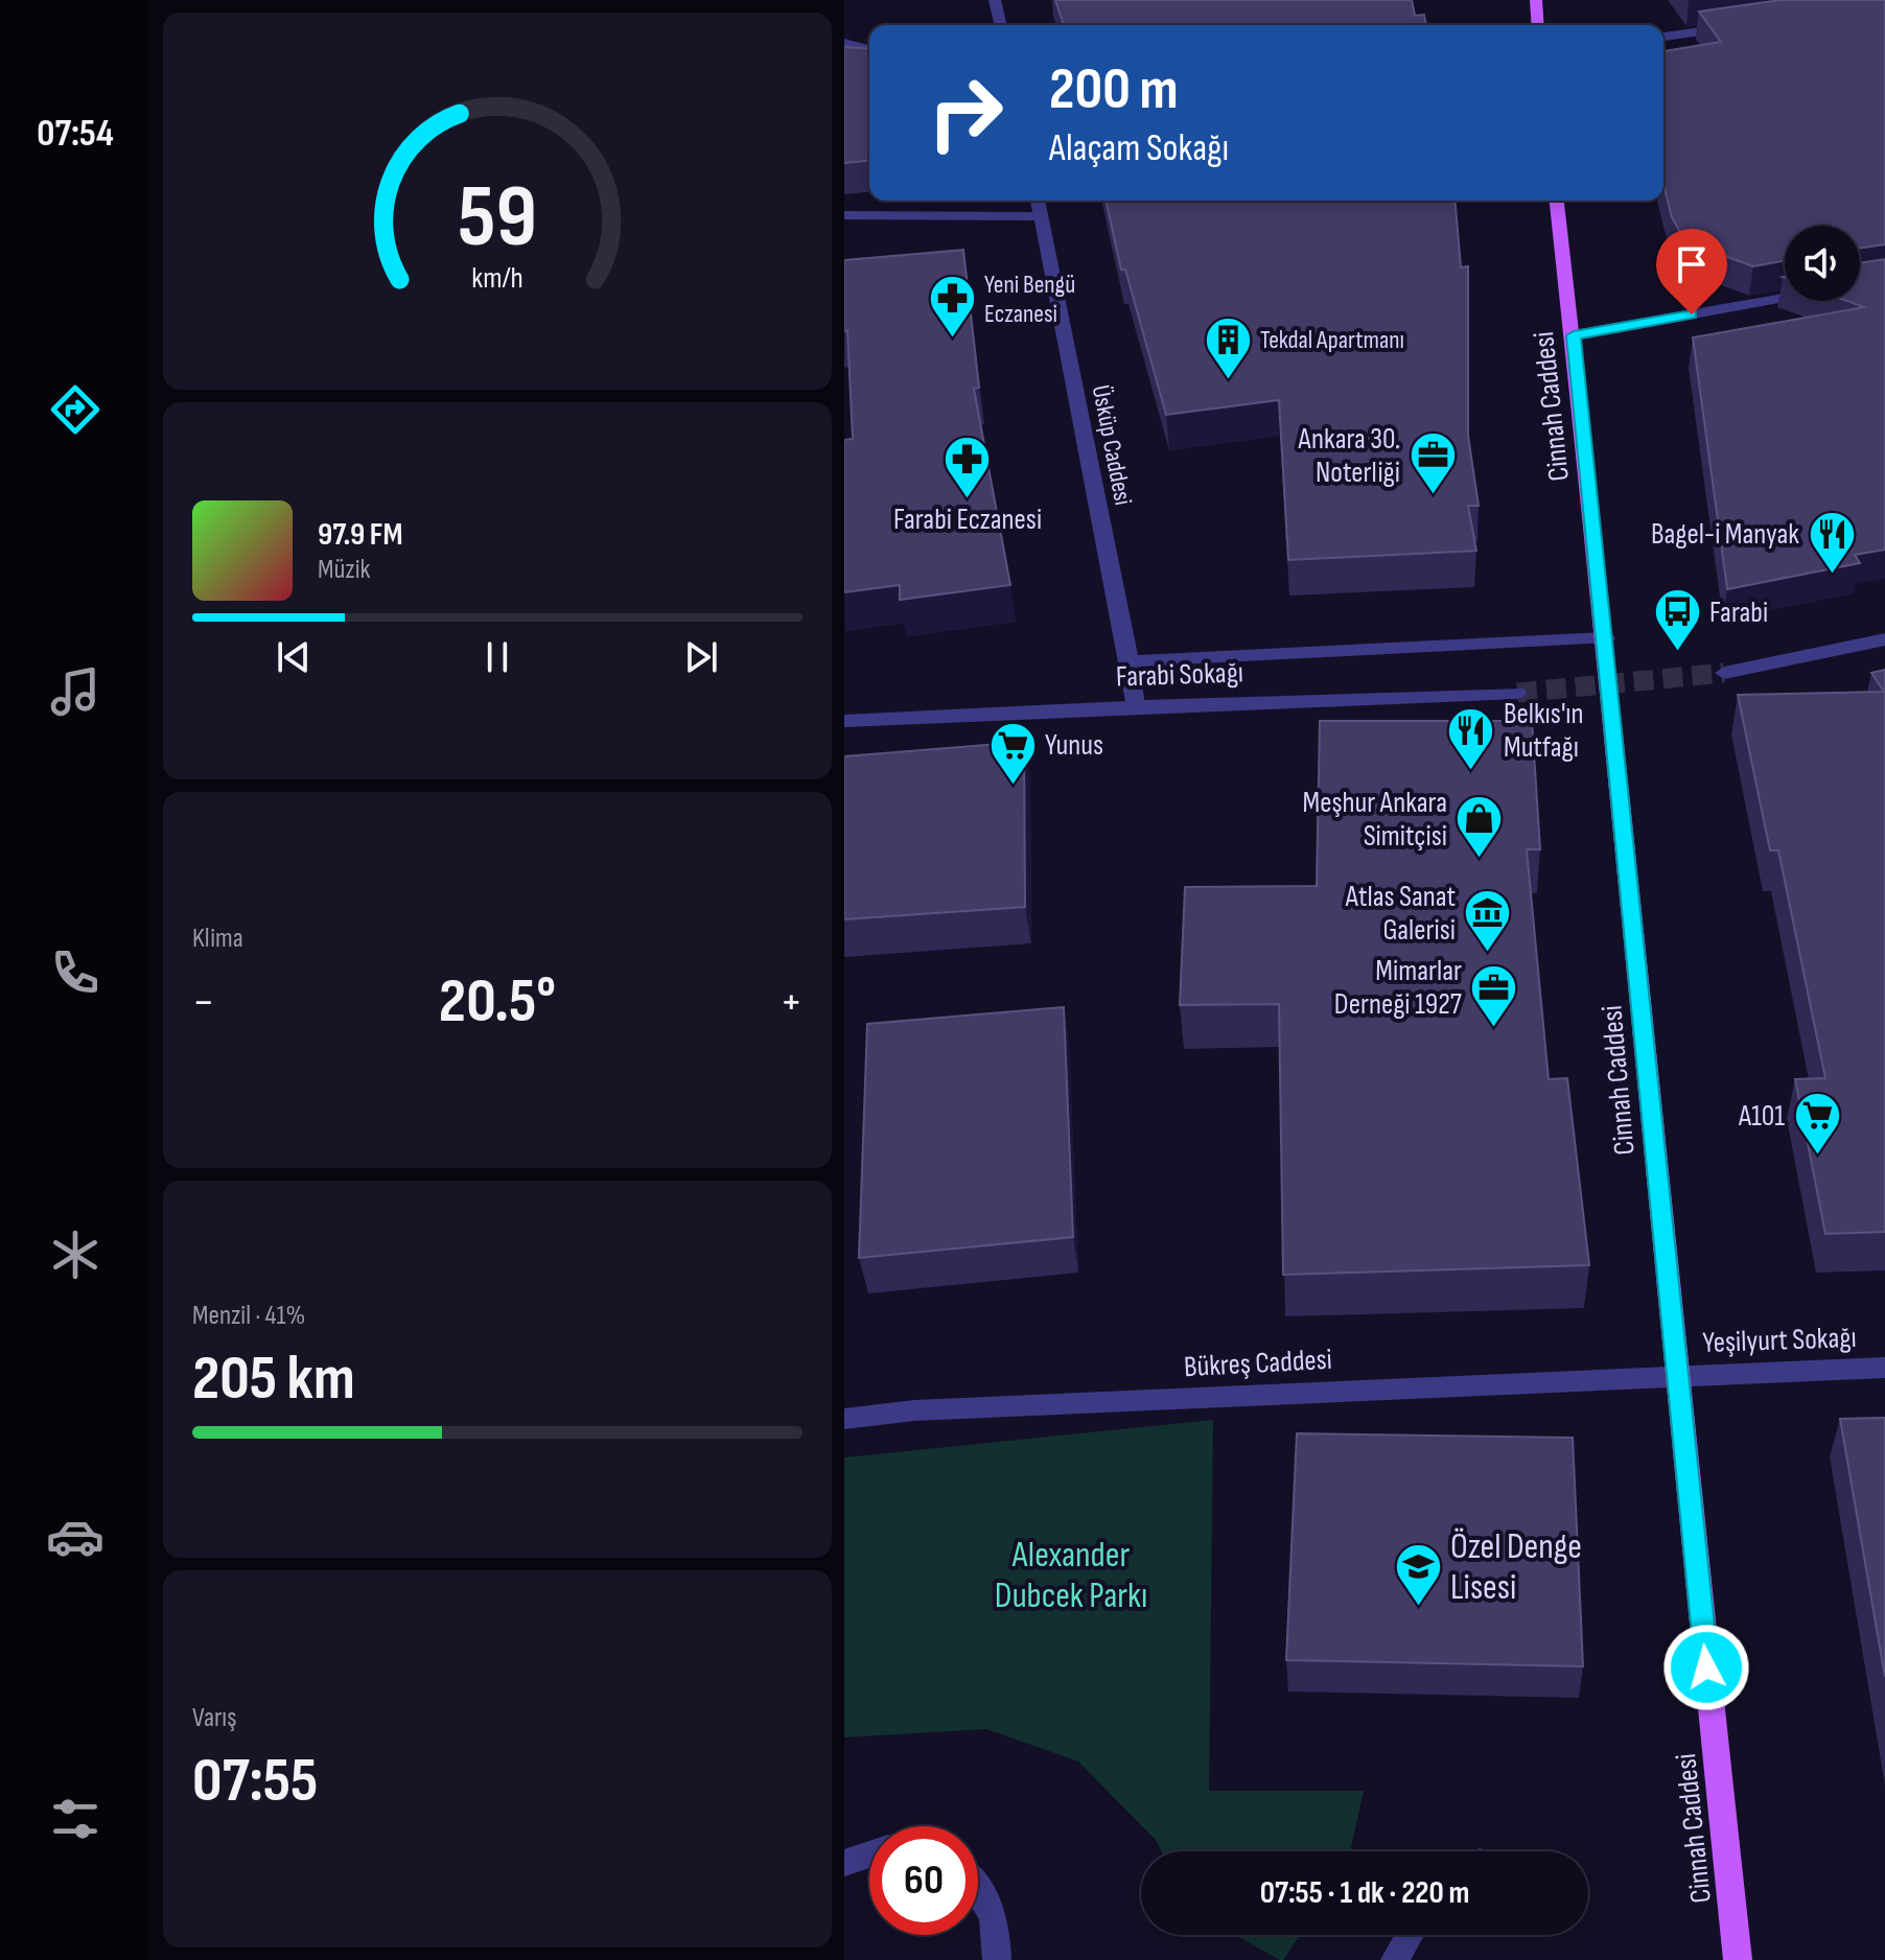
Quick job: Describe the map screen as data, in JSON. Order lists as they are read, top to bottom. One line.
{"streets":{"main road":["Cinnah Caddesi"],"street":["Üsküp Caddesi","Farabi Sokağı","Yeşilyurt Sokağı","Bükreş Caddesi"]},"crossings":[["Cinnah Caddesi","Yeşilyurt Sokağı"],["Cinnah Caddesi","Bükreş Caddesi"],["Üsküp Caddesi","Farabi Sokağı"],["Yeşilyurt Sokağı","Bükreş Caddesi"]],"parks":["Alexander Dubcek Parkı"],"places":{"pharmacy":["Yeni Bengü Eczanesi","Farabi Eczanesi"],"building":["Tekdal Apartmanı"],"office":["Ankara 30. Noterliği","Mimarlar Derneği 1927"],"restaurant":["Bagel-i Manyak","Belkıs'ın Mutfağı"],"bus stop":["Farabi"],"supermarket":["Yunus","A101"],"shop":["Meşhur Ankara Simitçisi"],"museum":["Atlas Sanat Galerisi"],"school or university":["Özel Denge Lisesi"]},"page":{"tabs":"07:54","turn":["200 m","Alaçam Sokağı"],"song":["97.9 FM","Müzik"],"tile":["Klima",["Menzil · 41%","205 km"],["Varış","07:55"]],"heat":["−","20.5°","+"],"limit":"60","trip":"07:55 · 1 dk · 220 m","gauge":["59","km/h"]}}
